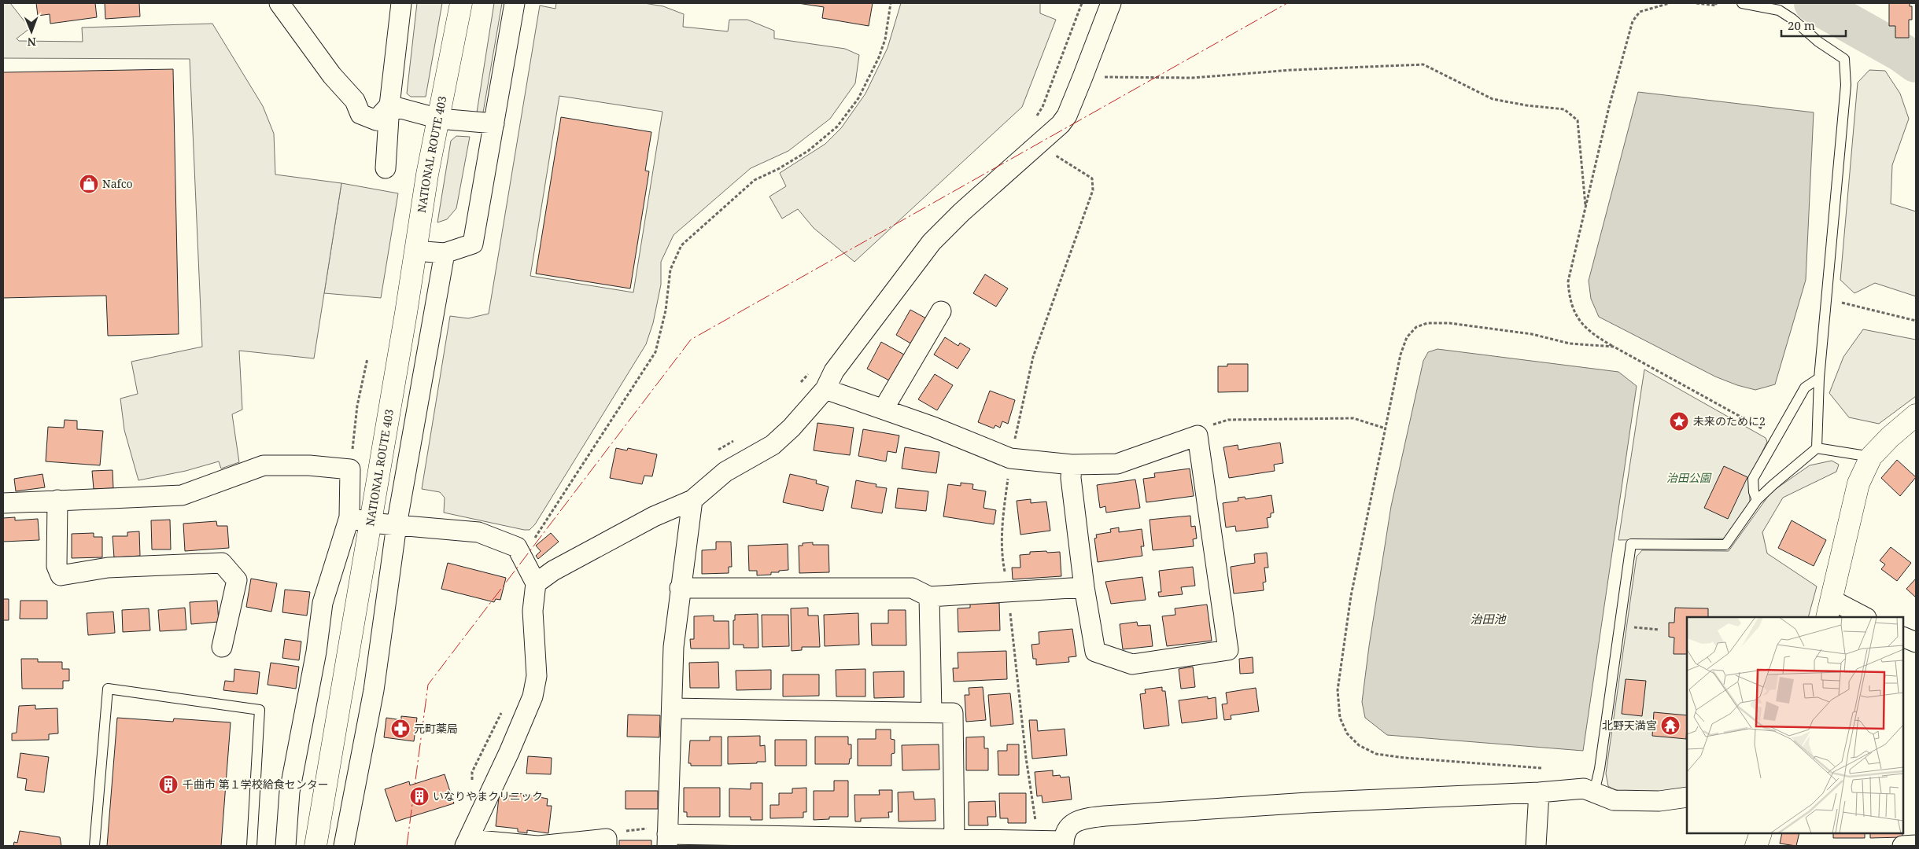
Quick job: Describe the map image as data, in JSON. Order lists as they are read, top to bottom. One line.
{"streets":{"main road":["NATIONAL ROUTE 403"]},"water":["治田池"],"parks":["治田公園"],"places":{"shop":["Nafco"],"place":["未来のために2"],"temple":["北野天満宮"],"pharmacy":["元町薬局"],"building":["千曲市 第１学校給食センター","いなりやまクリニック"]},"scale_bar":"20 m","north":"bottom"}
